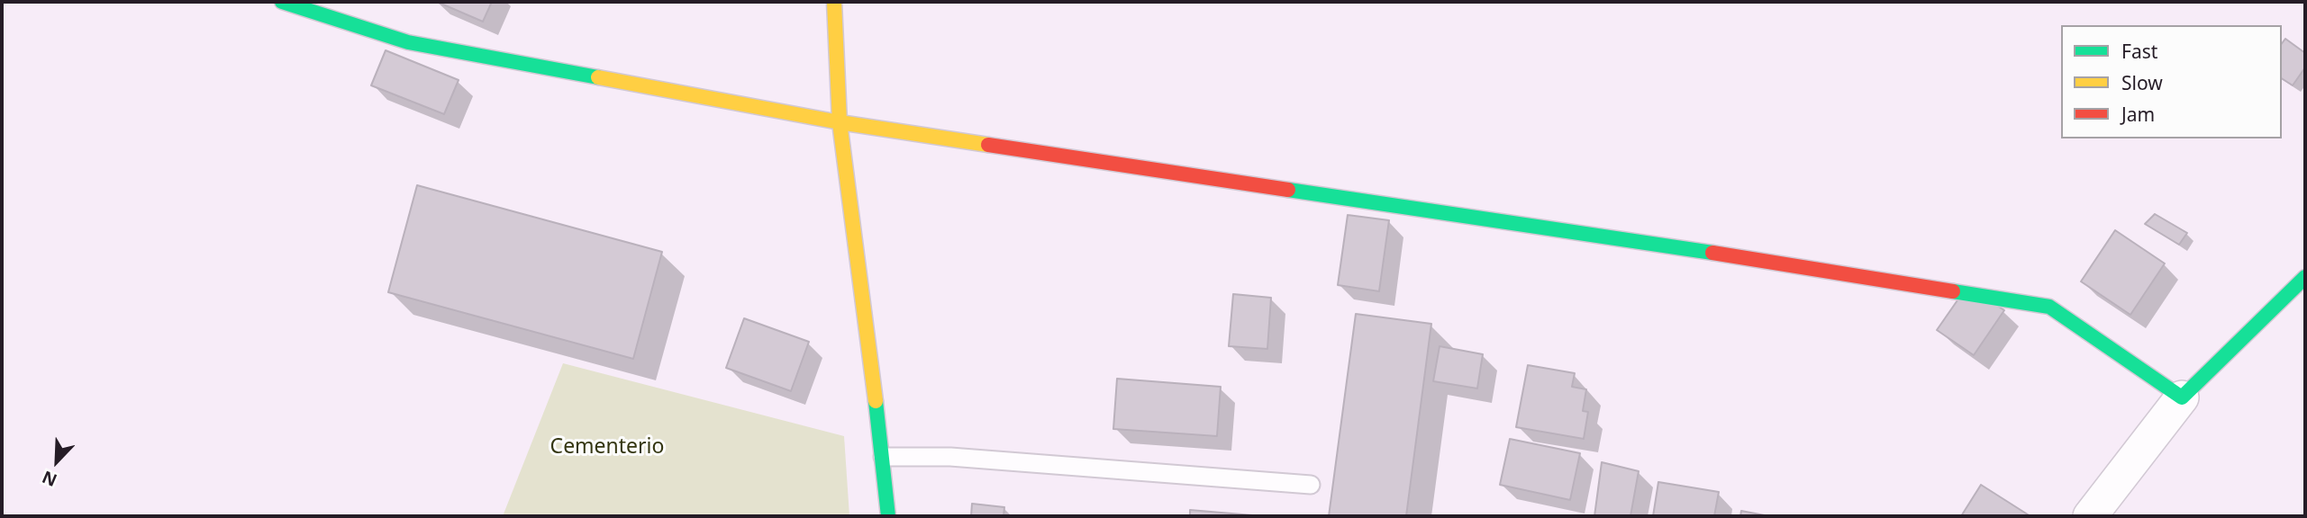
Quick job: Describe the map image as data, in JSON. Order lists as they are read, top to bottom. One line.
{"parks":["Cementerio"],"legend":["Fast","Slow","Jam"],"north":"bottom left"}
